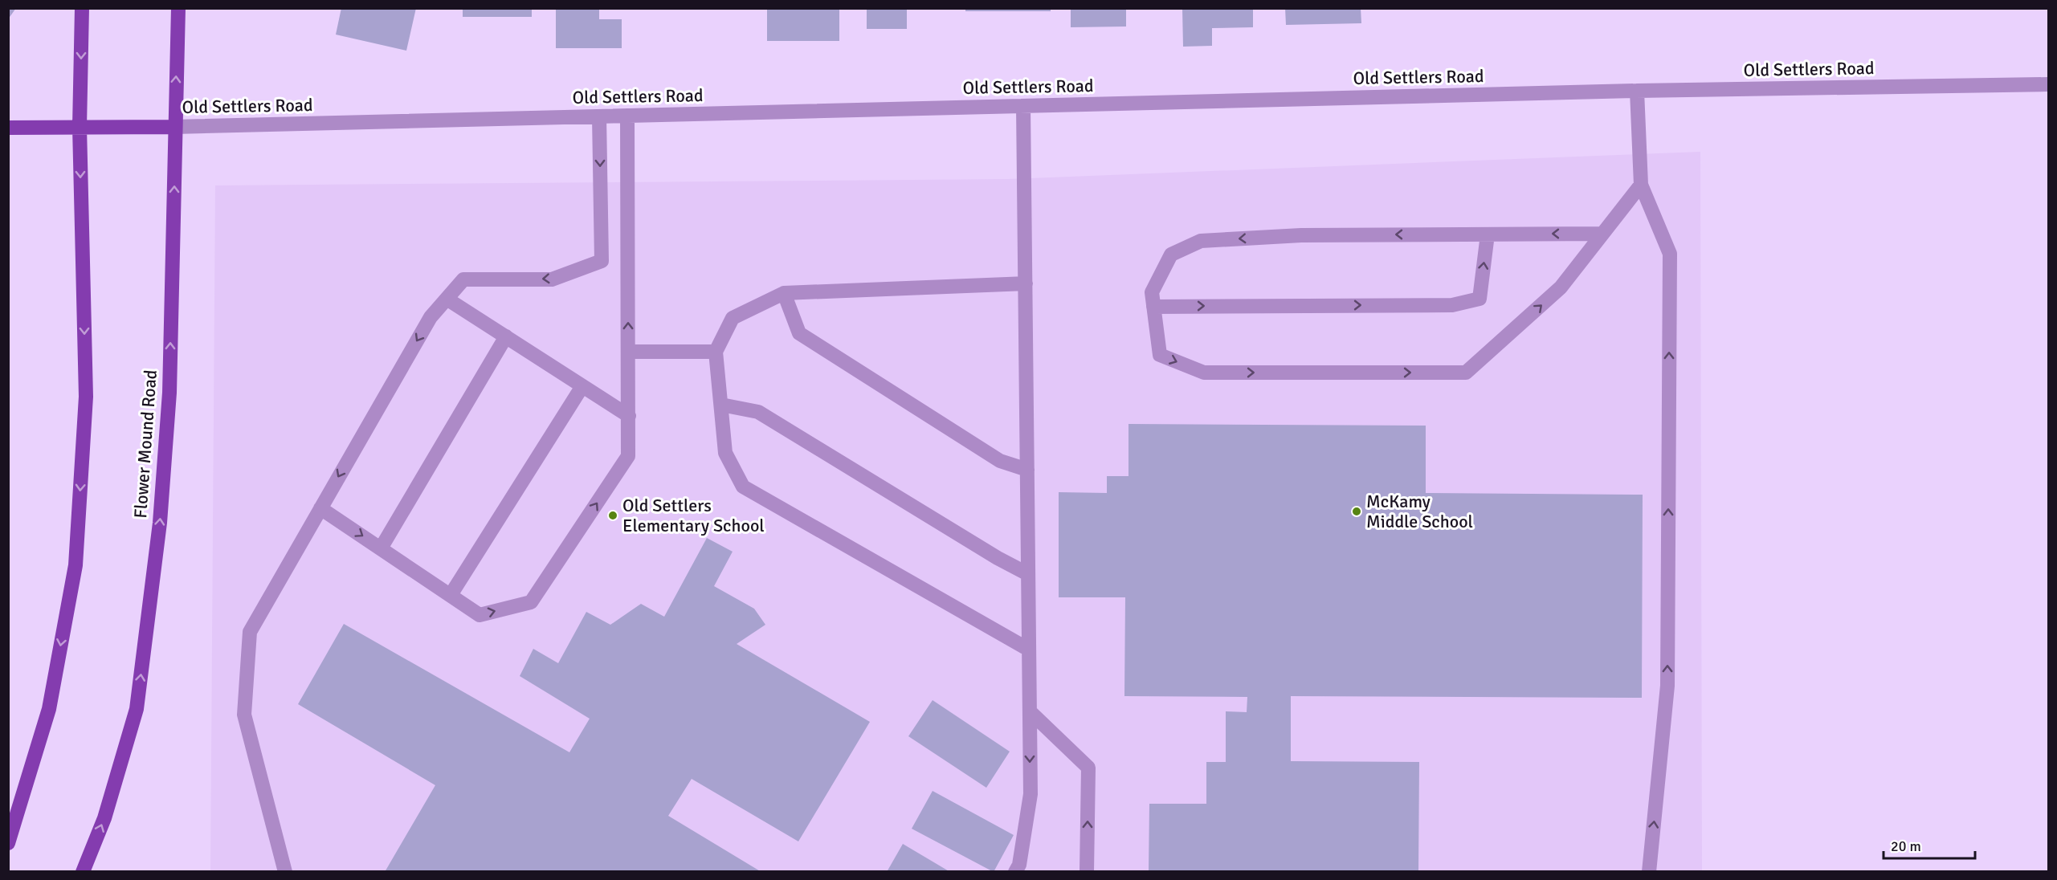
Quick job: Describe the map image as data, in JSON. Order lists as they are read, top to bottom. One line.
{"streets":{"main road":["Old Settlers Road","Flower Mound Road"]},"crossings":[["Old Settlers Road","Flower Mound Road"]],"places":["McKamy Middle School","Old Settlers Elementary School"],"scale_bar":"20 m"}
